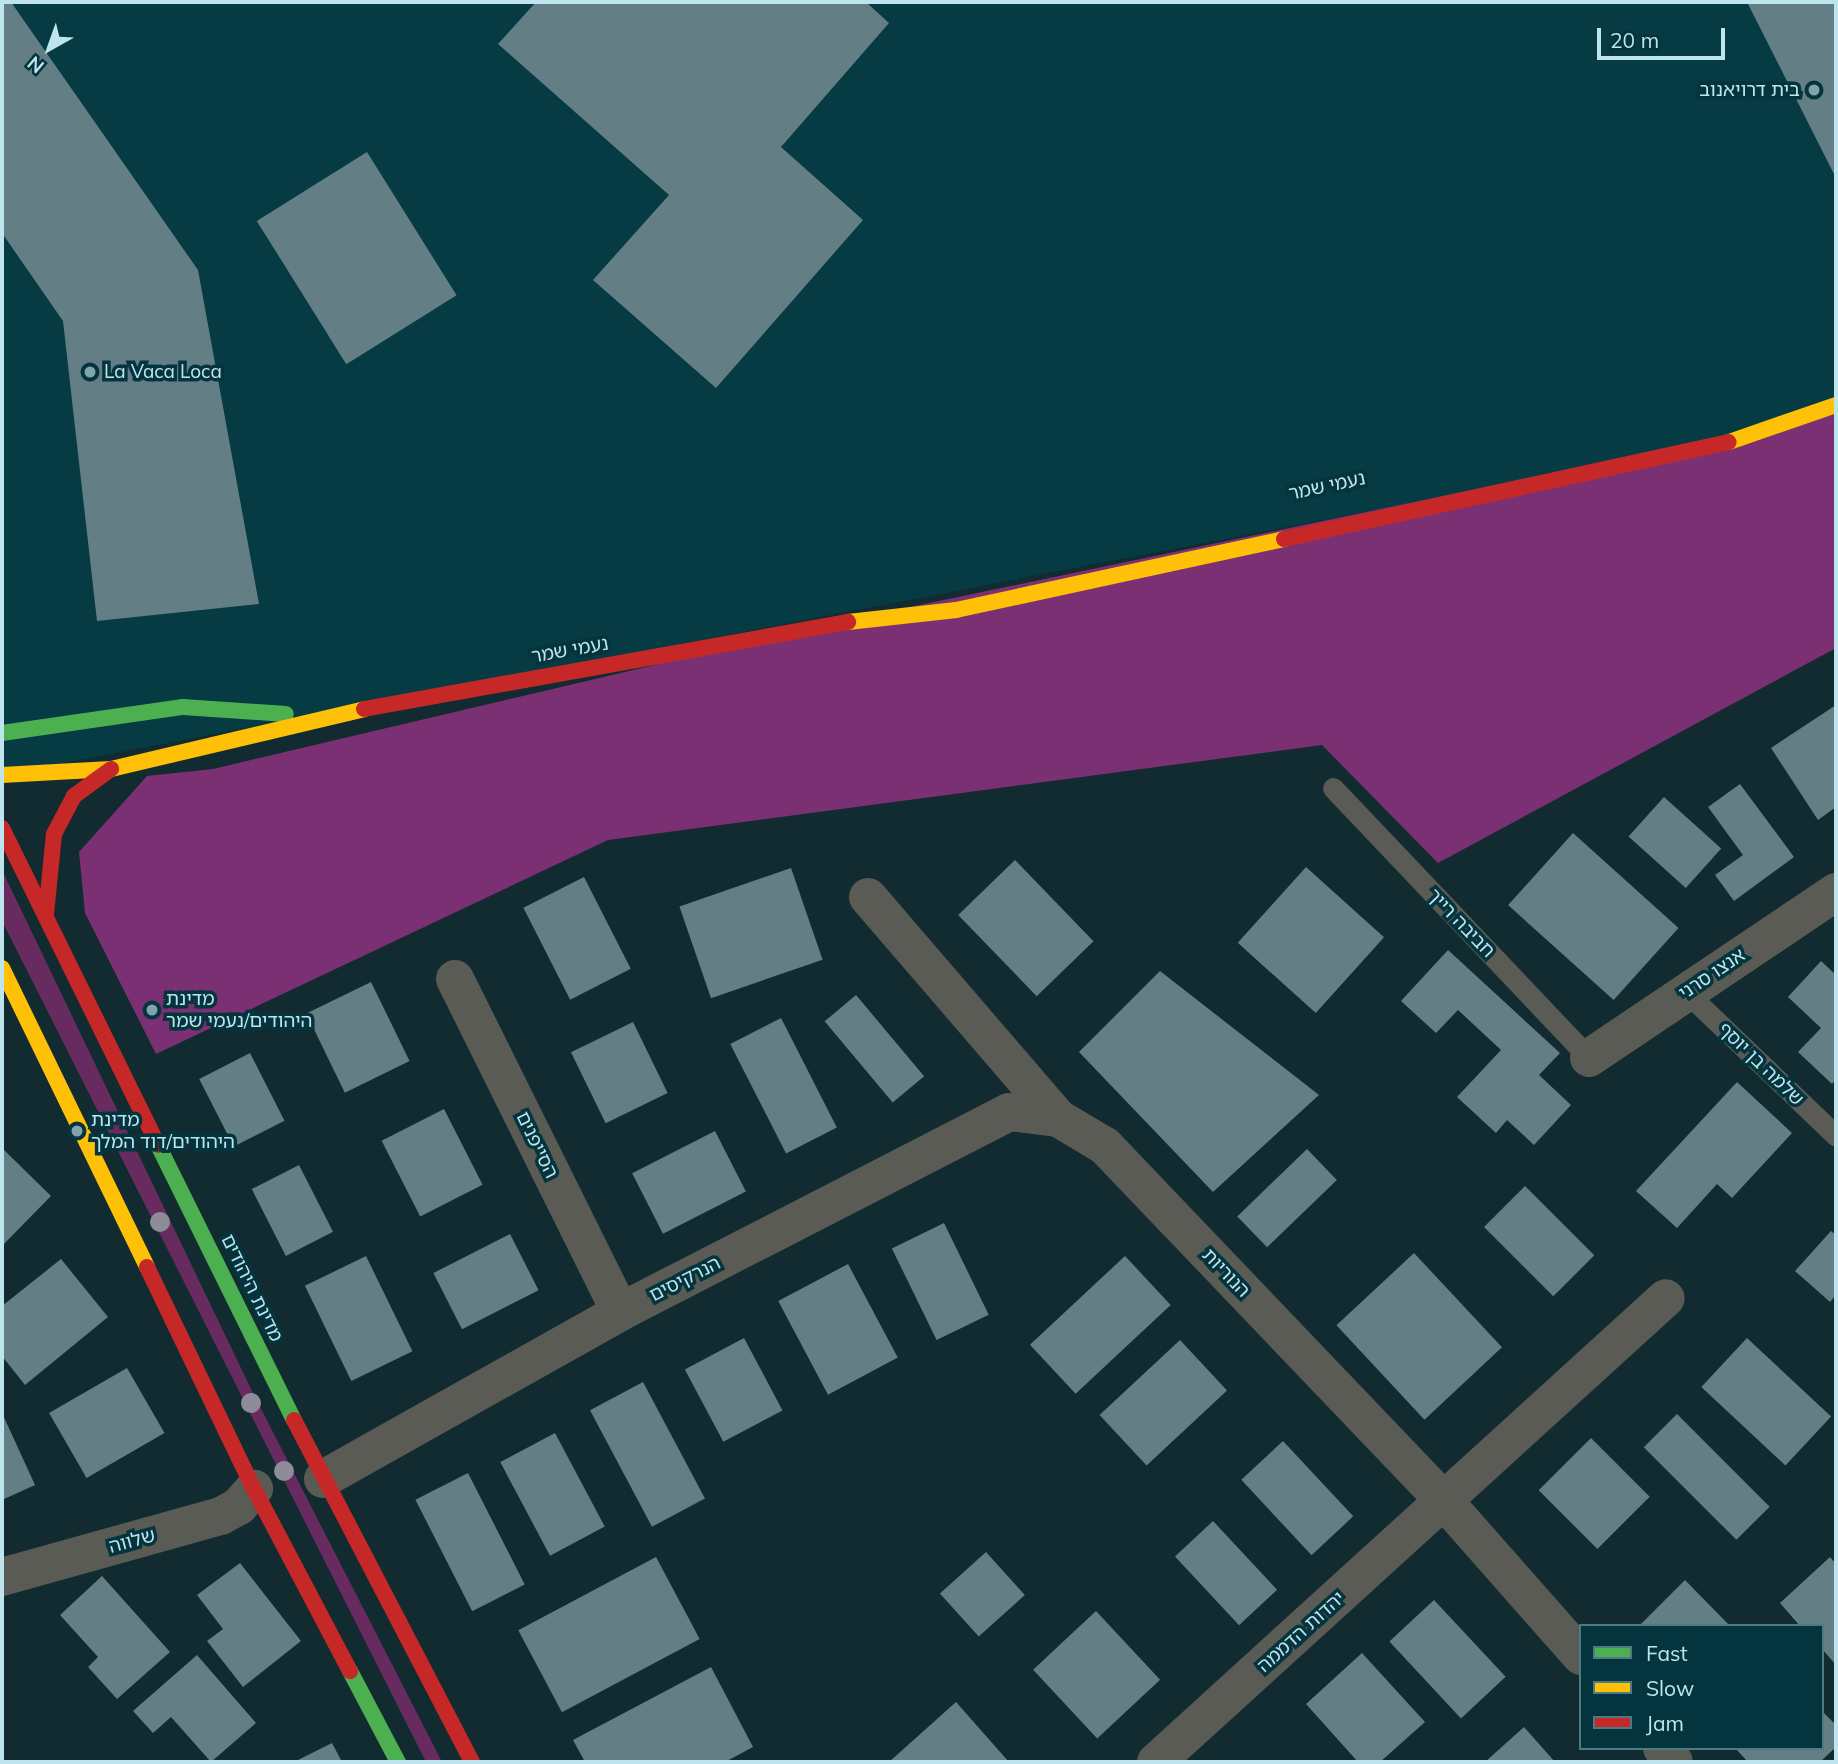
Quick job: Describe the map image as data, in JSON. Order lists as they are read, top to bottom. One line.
{"streets":{"street":["נעמי שמר","אנצו סרני","הסייפנים","הנוריות","הנרקיסים","מדינת היהודים","שלווה","יהדות הדממה"],"lane":["חביבה רייך","שלמה בן יוסף"]},"crossings":[["חביבה רייך","אנצו סרני"],["אנצו סרני","שלמה בן יוסף"],["הסייפנים","הנרקיסים"],["הנוריות","הנרקיסים"],["הנוריות","יהדות הדממה"],["הנרקיסים","מדינת היהודים"]],"places":["בית דרויאנוב","La Vaca Loca","מדינת היהודים/נעמי שמר","מדינת היהודים/דוד המלך"],"legend":["Fast","Slow","Jam"],"scale_bar":"20 m","north":"bottom left"}
